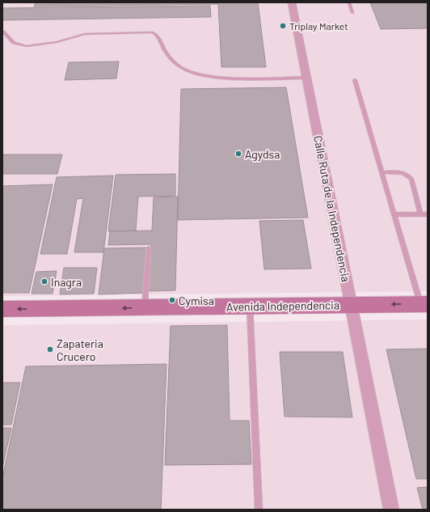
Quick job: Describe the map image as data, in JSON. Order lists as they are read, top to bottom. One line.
{"streets":{"main road":["Avenida Independencia"],"street":["Calle Ruta de la Independencia"]},"crossings":[["Calle Ruta de la Independencia","Avenida Independencia"]],"one_way":["Avenida Independencia"],"places":["Triplay Market","Agydsa","Inagra","Cymisa","Zapateria Crucero"]}
